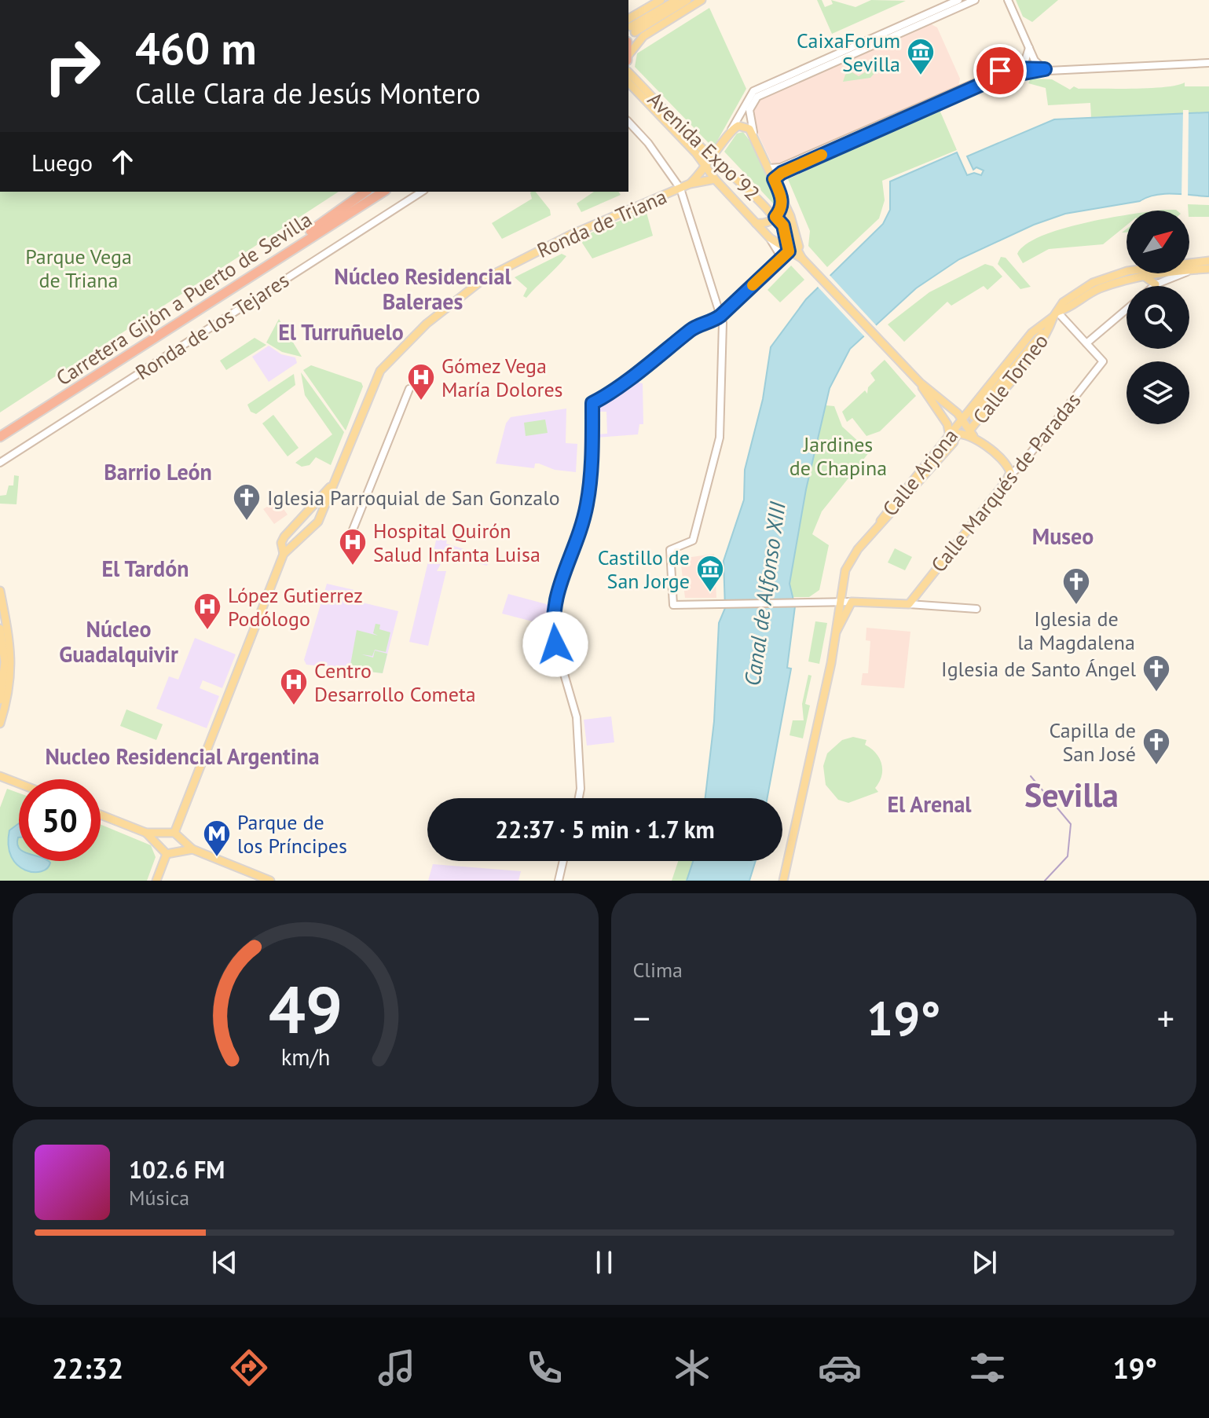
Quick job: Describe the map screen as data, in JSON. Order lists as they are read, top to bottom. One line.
{"streets":{"highway":["Carretera Gijón a Puerto de Sevilla"],"main road":["Avenida Expo´92","Ronda de Triana","Calle Torneo","Calle Arjona","Calle Marqués de Paradas"],"street":["Ronda de los Tejares"]},"crossings":[["Calle Torneo","Calle Arjona"]],"districts":["Núcleo Residencial Baleraes","El Turruñuelo","Barrio León","Museo","El Tardón","Núcleo Guadalquivir","Nucleo Residencial Argentina","Sevilla","El Arenal"],"water":["Canal de Alfonso XIII"],"parks":["Parque Vega de Triana","Jardines de Chapina"],"places":{"museum":["CaixaForum Sevilla","Castillo de San Jorge"],"hospital":["Gómez Vega María Dolores","Hospital Quirón Salud Infanta Luisa","López Gutierrez Podólogo","Centro Desarrollo Cometa"],"church":["Iglesia Parroquial de San Gonzalo","Iglesia de la Magdalena","Iglesia de Santo Ángel","Capilla de San José"],"metro station":["Parque de los Príncipes"]},"north":"top right","page":{"turn":["460 m","Calle Clara de Jesús Montero"],"then":"Luego","limit":"50","trip":"22:37 · 5 min · 1.7 km","tile":"Clima","heat":["−","19°","+"],"song":["102.6 FM","Música"],"tabs":["22:32","19°"],"gauge":["49","km/h"]}}
